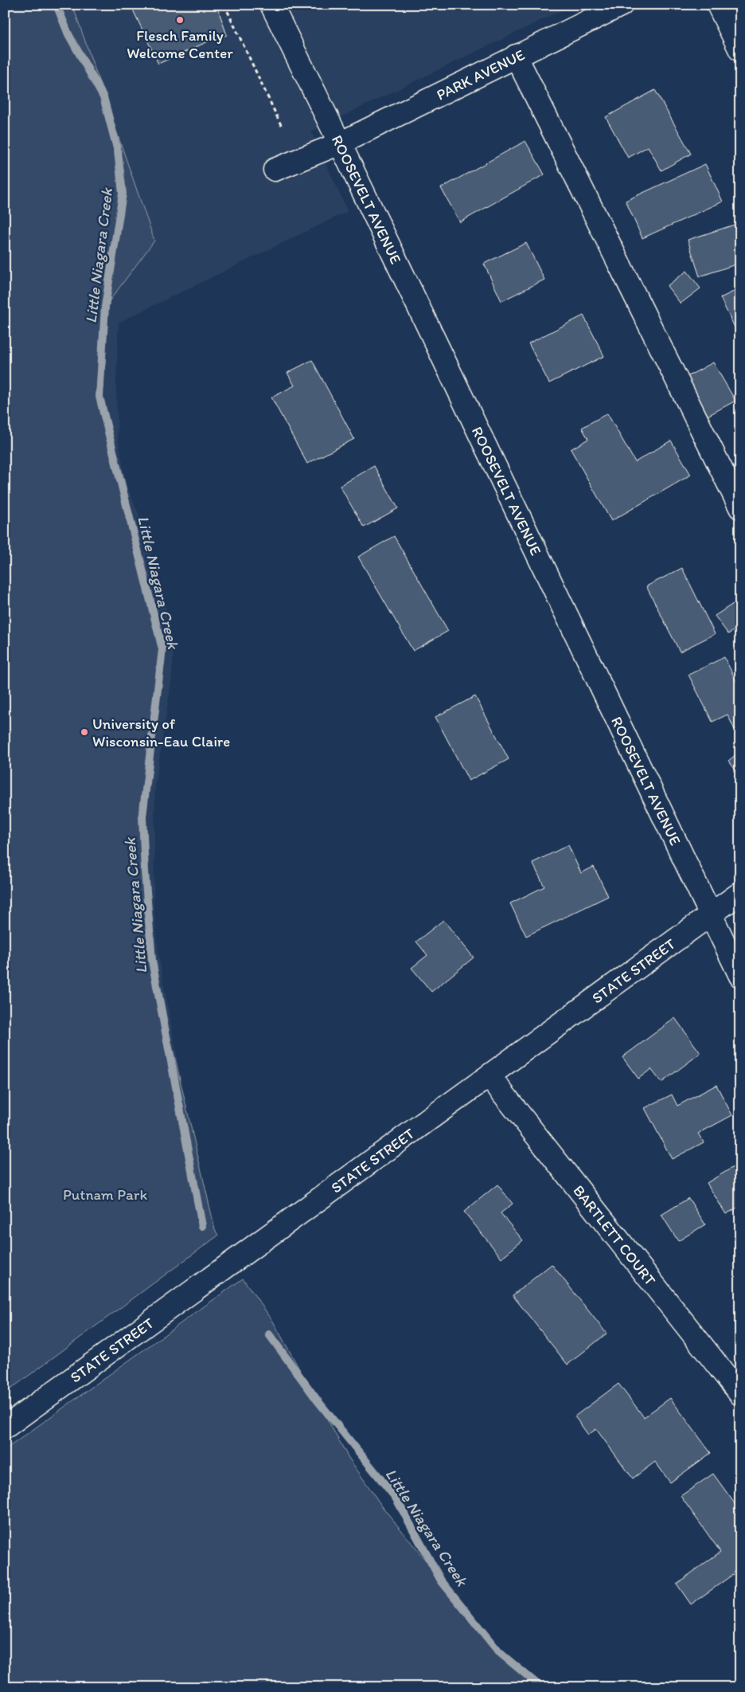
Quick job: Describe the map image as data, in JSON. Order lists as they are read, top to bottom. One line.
{"streets":{"street":["PARK AVENUE","ROOSEVELT AVENUE","STATE STREET","BARTLETT COURT"]},"crossings":[["PARK AVENUE","ROOSEVELT AVENUE"],["ROOSEVELT AVENUE","STATE STREET"],["STATE STREET","BARTLETT COURT"]],"water":["Little Niagara Creek"],"parks":["Putnam Park"],"places":["Flesch Family Welcome Center","University of Wisconsin-Eau Claire"]}
